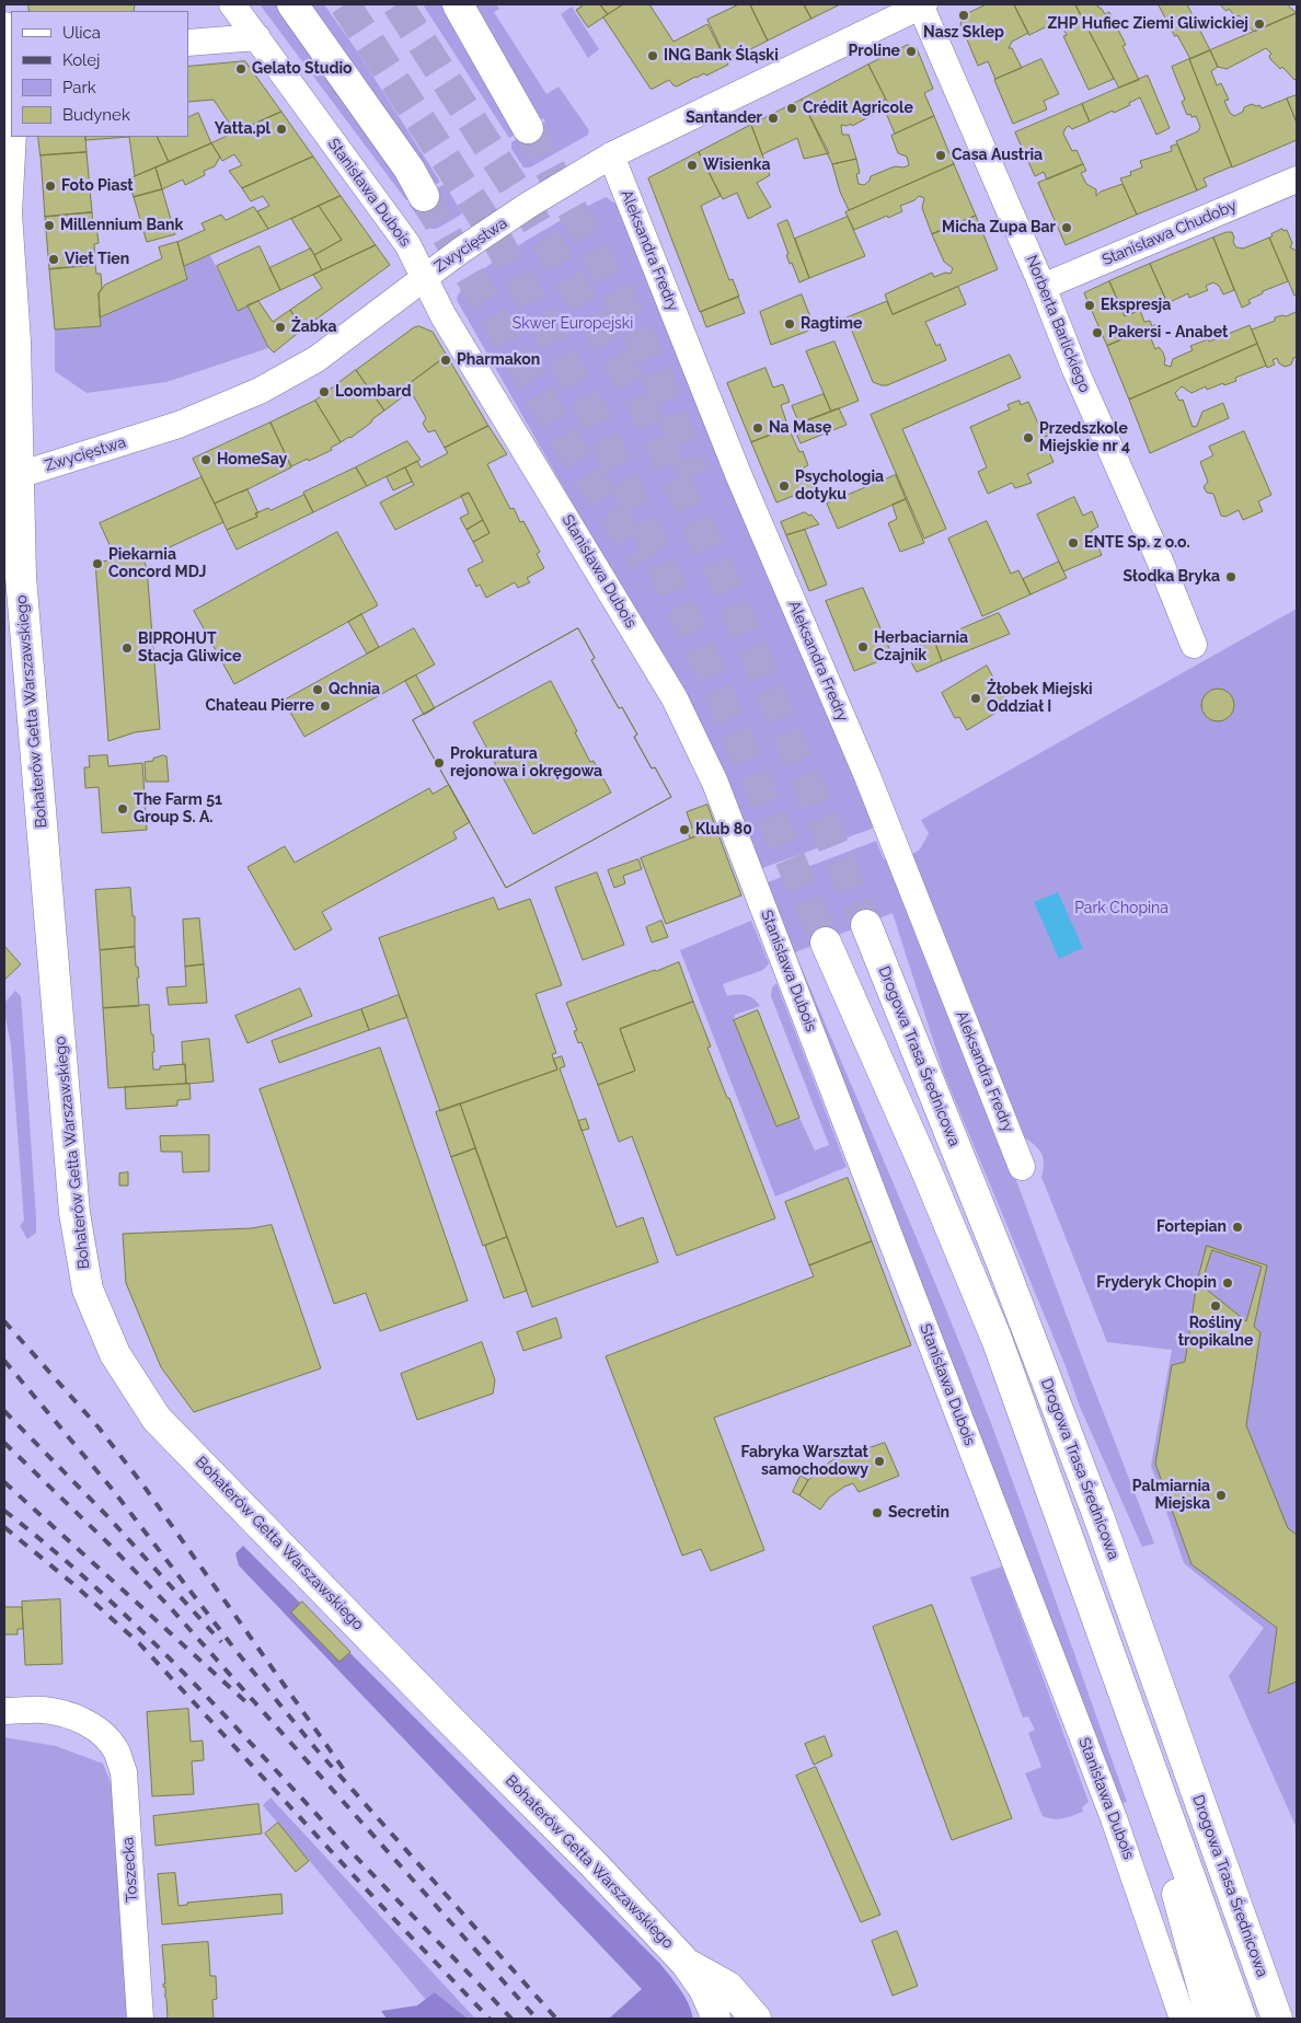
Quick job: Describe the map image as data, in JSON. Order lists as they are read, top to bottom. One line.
{"streets":{"main road":["Bohaterów Getta Warszawskiego","Drogowa Trasa Średnicowa"],"street":["Stanisława Dubois","Stanisława Chudoby","Zwycięstwa","Aleksandra Fredry","Norberta Barlickiego","Toszecka"]},"crossings":[["Stanisława Dubois","Zwycięstwa"],["Stanisława Chudoby","Norberta Barlickiego"],["Zwycięstwa","Aleksandra Fredry"],["Zwycięstwa","Norberta Barlickiego"],["Zwycięstwa","Bohaterów Getta Warszawskiego"]],"parks":["Skwer Europejski","Park Chopina"],"places":["Nasz Sklep","ZHP Hufiec Ziemi Gliwickiej","Proline","ING Bank Śląski","Gelato Studio","Crédit Agricole","Santander","Yatta.pl","Casa Austria","Wisienka","Foto Piast","Millennium Bank","Micha Zupa Bar","Viet Tien","Ekspresja","Ragtime","Żabka","Pakersi - Anabet","Pharmakon","Loombard","Na Masę","Przedszkole Miejskie nr 4","HomeSay","Psychologia dotyku","ENTE Sp. z o.o.","Piekarnia Concord MDJ","Słodka Bryka","Herbaciarnia Czajnik","BIPROHUT Stacja Gliwice","Qchnia","Żłobek Miejski Oddział I","Chateau Pierre","Prokuratura rejonowa i okręgowa","The Farm 51 Group S. A.","Klub 80","Fortepian","Fryderyk Chopin","Rośliny tropikalne","Fabryka Warsztat samochodowy","Palmiarnia Miejska","Secretin"],"legend":["Ulica","Kolej","Park","Budynek"]}
